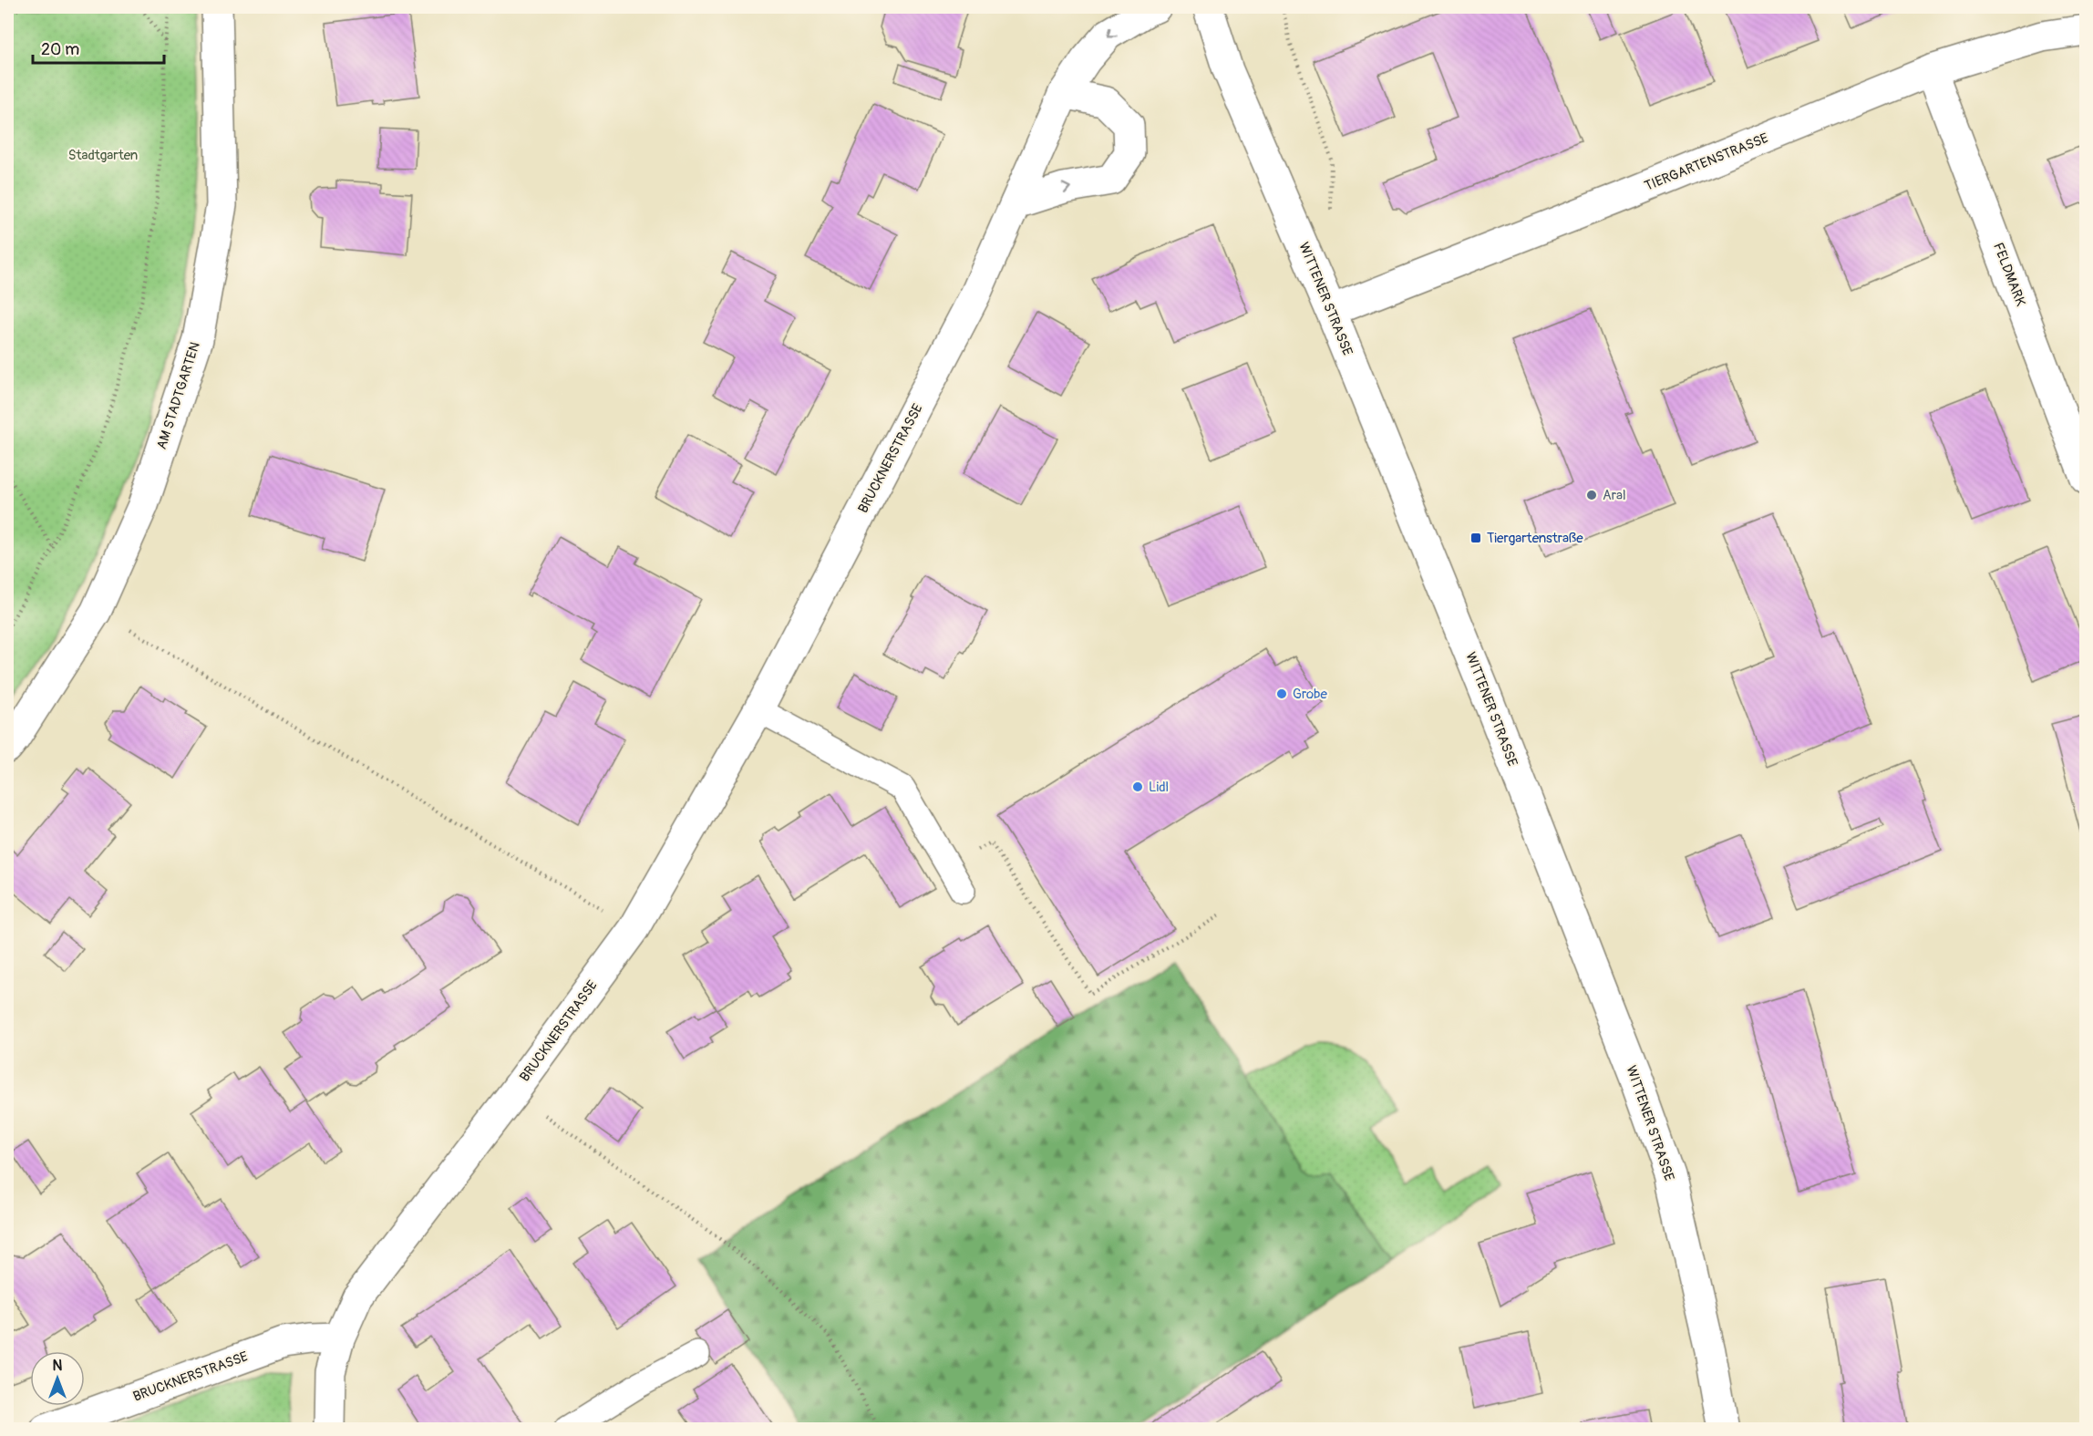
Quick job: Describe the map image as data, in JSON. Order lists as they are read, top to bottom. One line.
{"streets":{"street":["TIERGARTENSTRASSE","FELDMARK","WITTENER STRASSE","AM STADTGARTEN","BRUCKNERSTRASSE"]},"crossings":[["TIERGARTENSTRASSE","FELDMARK"],["TIERGARTENSTRASSE","WITTENER STRASSE"]],"parks":["Stadtgarten"],"places":{"other":["Aral","Grobe","Lidl"],"transit":["Tiergartenstraße"]},"scale_bar":"20 m","north":"top"}
